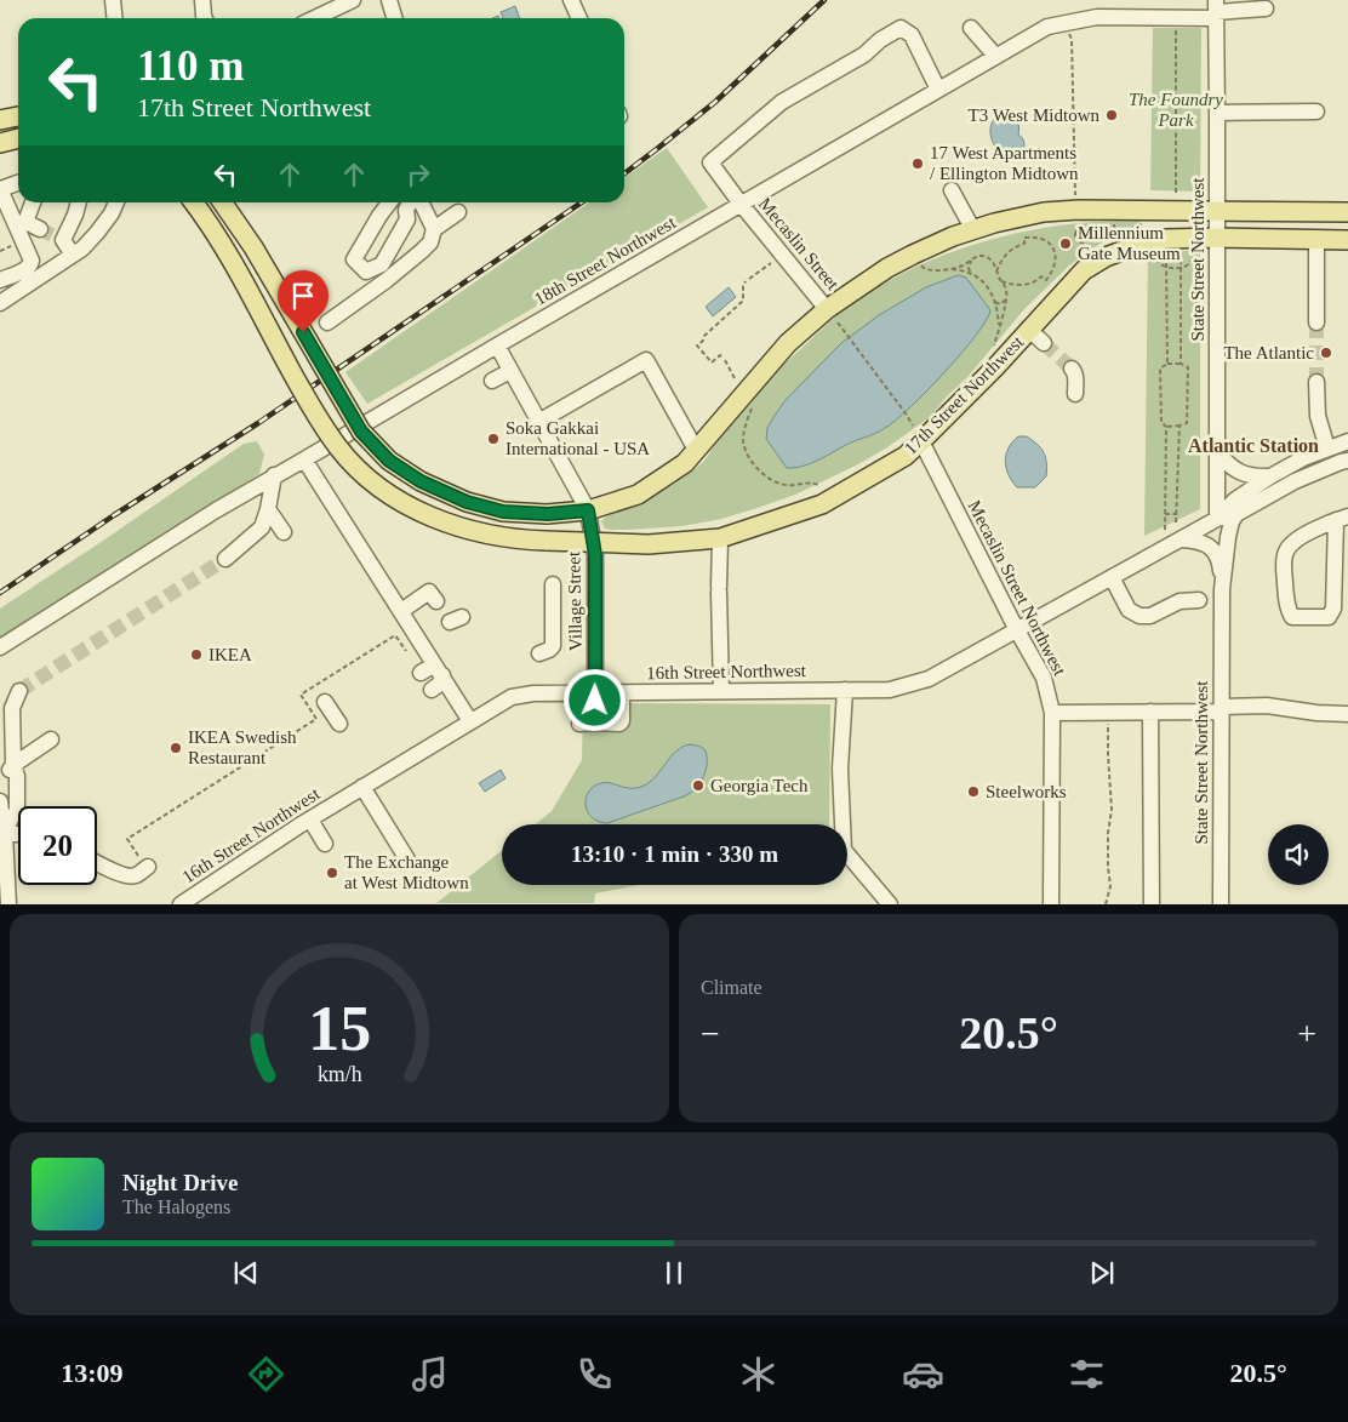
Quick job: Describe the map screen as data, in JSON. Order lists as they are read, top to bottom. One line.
{"streets":{"main road":["17th Street Northwest"],"street":["Mecaslin Street","State Street Northwest","18th Street Northwest","Mecaslin Street Northwest","Village Street","16th Street Northwest"]},"crossings":[["Mecaslin Street","18th Street Northwest"],["State Street Northwest","18th Street Northwest"],["State Street Northwest","17th Street Northwest"],["State Street Northwest","16th Street Northwest"],["18th Street Northwest","Village Street"],["17th Street Northwest","Mecaslin Street Northwest"],["17th Street Northwest","Village Street"],["Mecaslin Street Northwest","16th Street Northwest"],["Village Street","16th Street Northwest"]],"districts":["Atlantic Station"],"parks":["The Foundry Park"],"places":["T3 West Midtown","17 West Apartments / Ellington Midtown","Millennium Gate Museum","The Atlantic","Soka Gakkai International - USA","IKEA","IKEA Swedish Restaurant","Georgia Tech","Steelworks","The Exchange at West Midtown"],"page":{"turn":["110 m","17th Street Northwest"],"limit":"20","trip":"13:10 · 1 min · 330 m","tile":"Climate","heat":["−","20.5°","+"],"song":["Night Drive","The Halogens"],"tabs":["13:09","20.5°"],"gauge":["15","km/h"]}}
